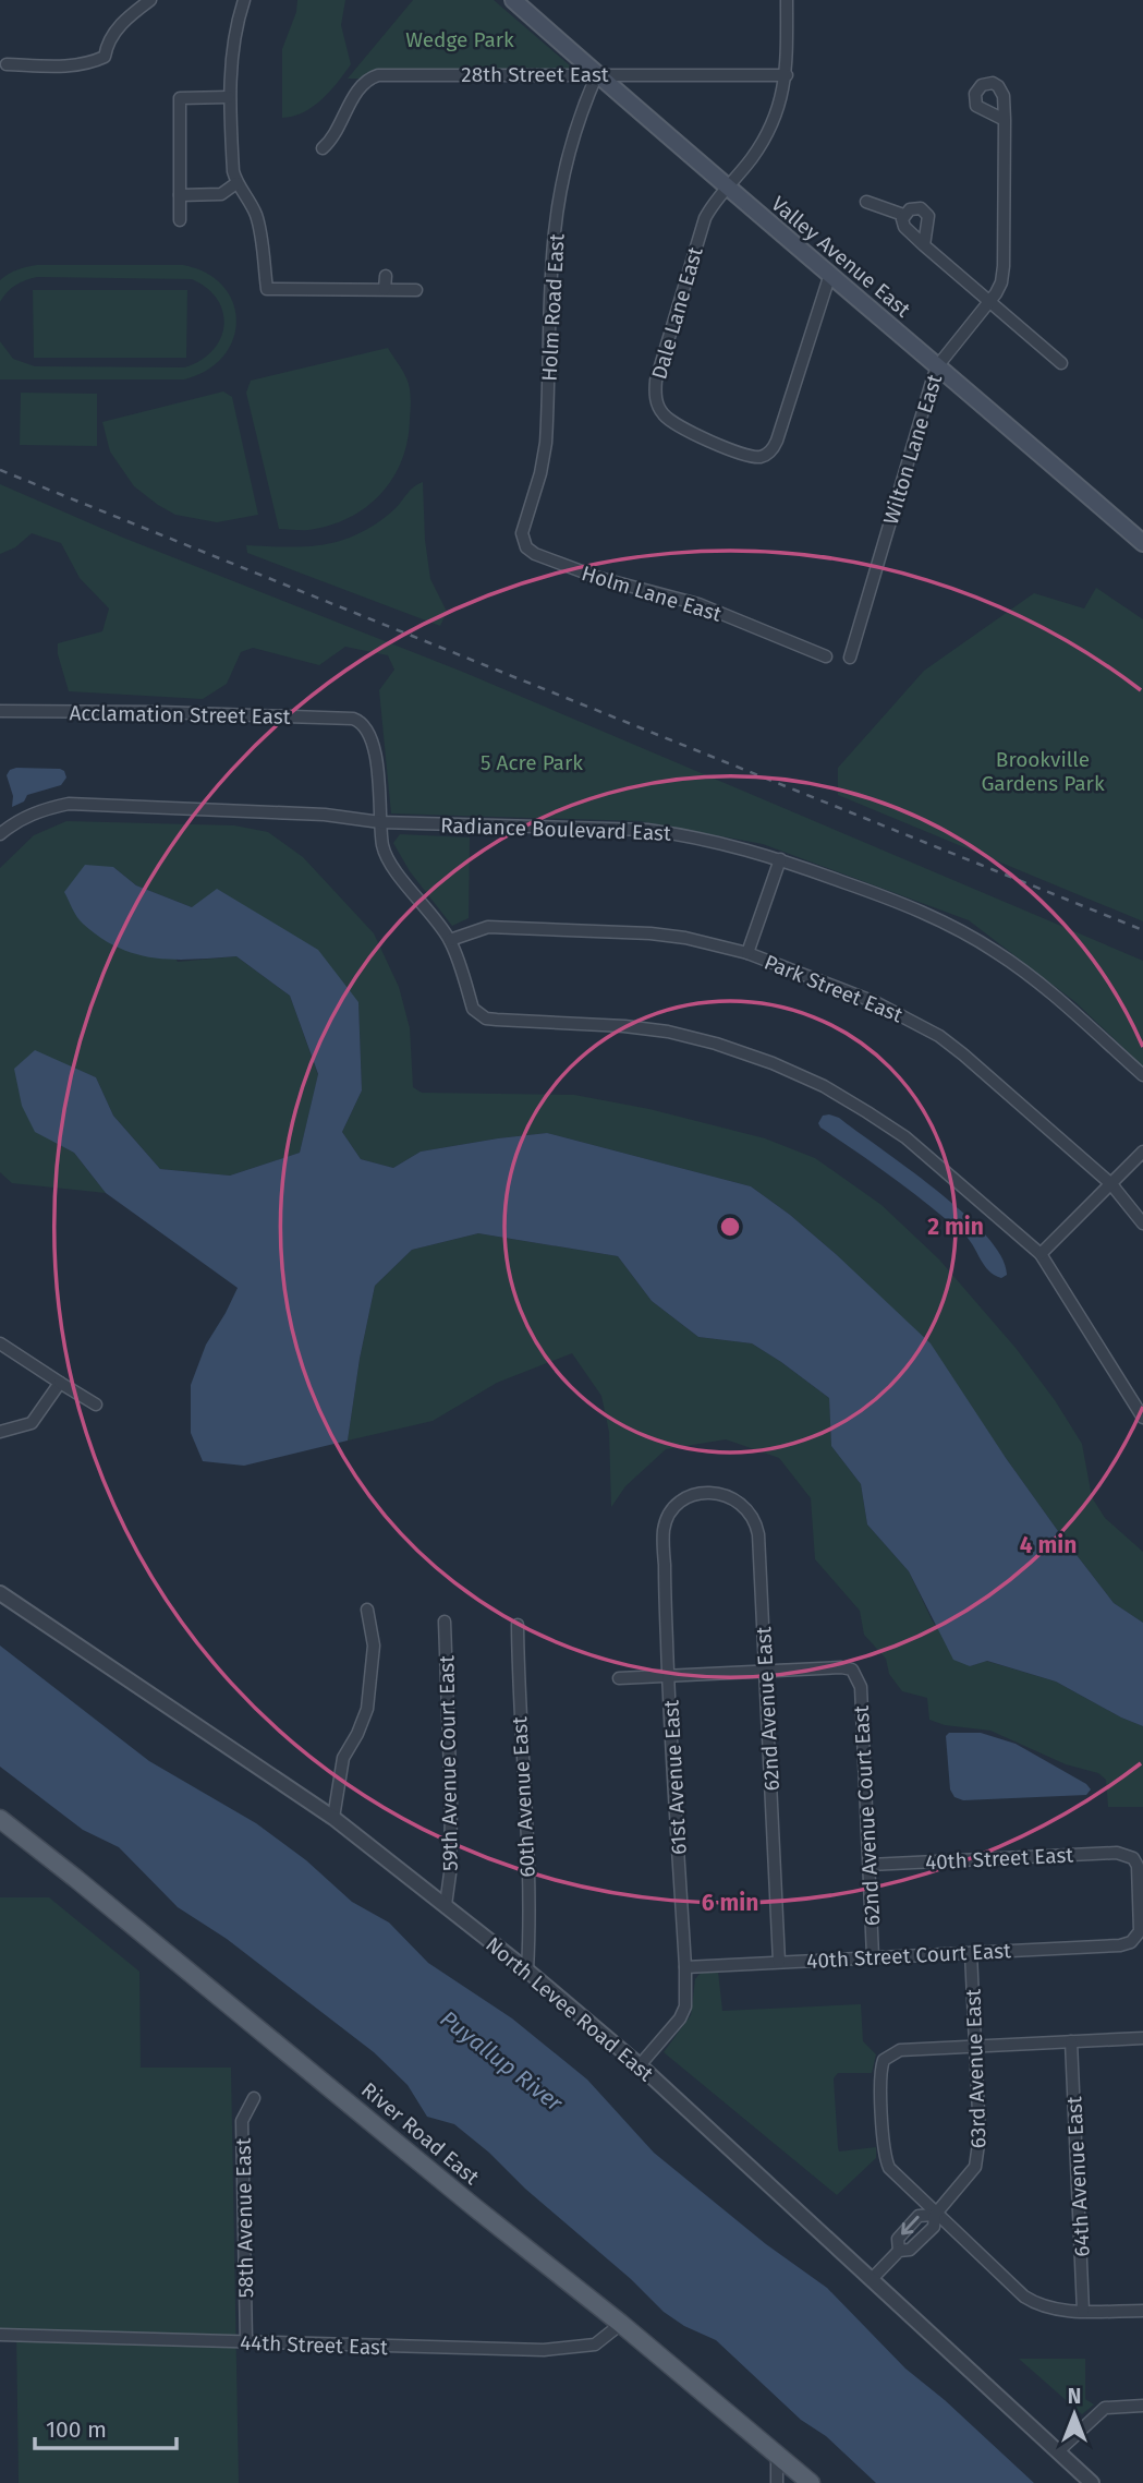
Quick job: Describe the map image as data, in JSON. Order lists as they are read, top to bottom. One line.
{"streets":{"main road":["Valley Avenue East","River Road East"],"street":["28th Street East","Holm Road East","Dale Lane East","Wilton Lane East","Holm Lane East","Acclamation Street East","Radiance Boulevard East","Park Street East","62nd Avenue East","59th Avenue Court East","61st Avenue East","60th Avenue East","62nd Avenue Court East","40th Street East","40th Street Court East","North Levee Road East","63rd Avenue East","64th Avenue East","58th Avenue East","44th Street East"]},"crossings":[["28th Street East","Valley Avenue East"],["28th Street East","Holm Road East"],["Valley Avenue East","Holm Road East"],["Valley Avenue East","Dale Lane East"],["Valley Avenue East","Wilton Lane East"],["Holm Road East","Holm Lane East"],["Acclamation Street East","Radiance Boulevard East"],["62nd Avenue East","61st Avenue East"],["62nd Avenue East","62nd Avenue Court East"],["62nd Avenue East","40th Street Court East"],["59th Avenue Court East","North Levee Road East"],["61st Avenue East","40th Street Court East"],["61st Avenue East","North Levee Road East"],["60th Avenue East","North Levee Road East"],["62nd Avenue Court East","40th Street East"],["62nd Avenue Court East","40th Street Court East"],["40th Street East","40th Street Court East"],["40th Street Court East","63rd Avenue East"],["North Levee Road East","63rd Avenue East"],["River Road East","44th Street East"],["58th Avenue East","44th Street East"]],"water":["Puyallup River"],"parks":["Wedge Park","Brookville Gardens Park","5 Acre Park"],"scale_bar":"100 m","north":"top","rings":["2 min","4 min","6 min"]}
